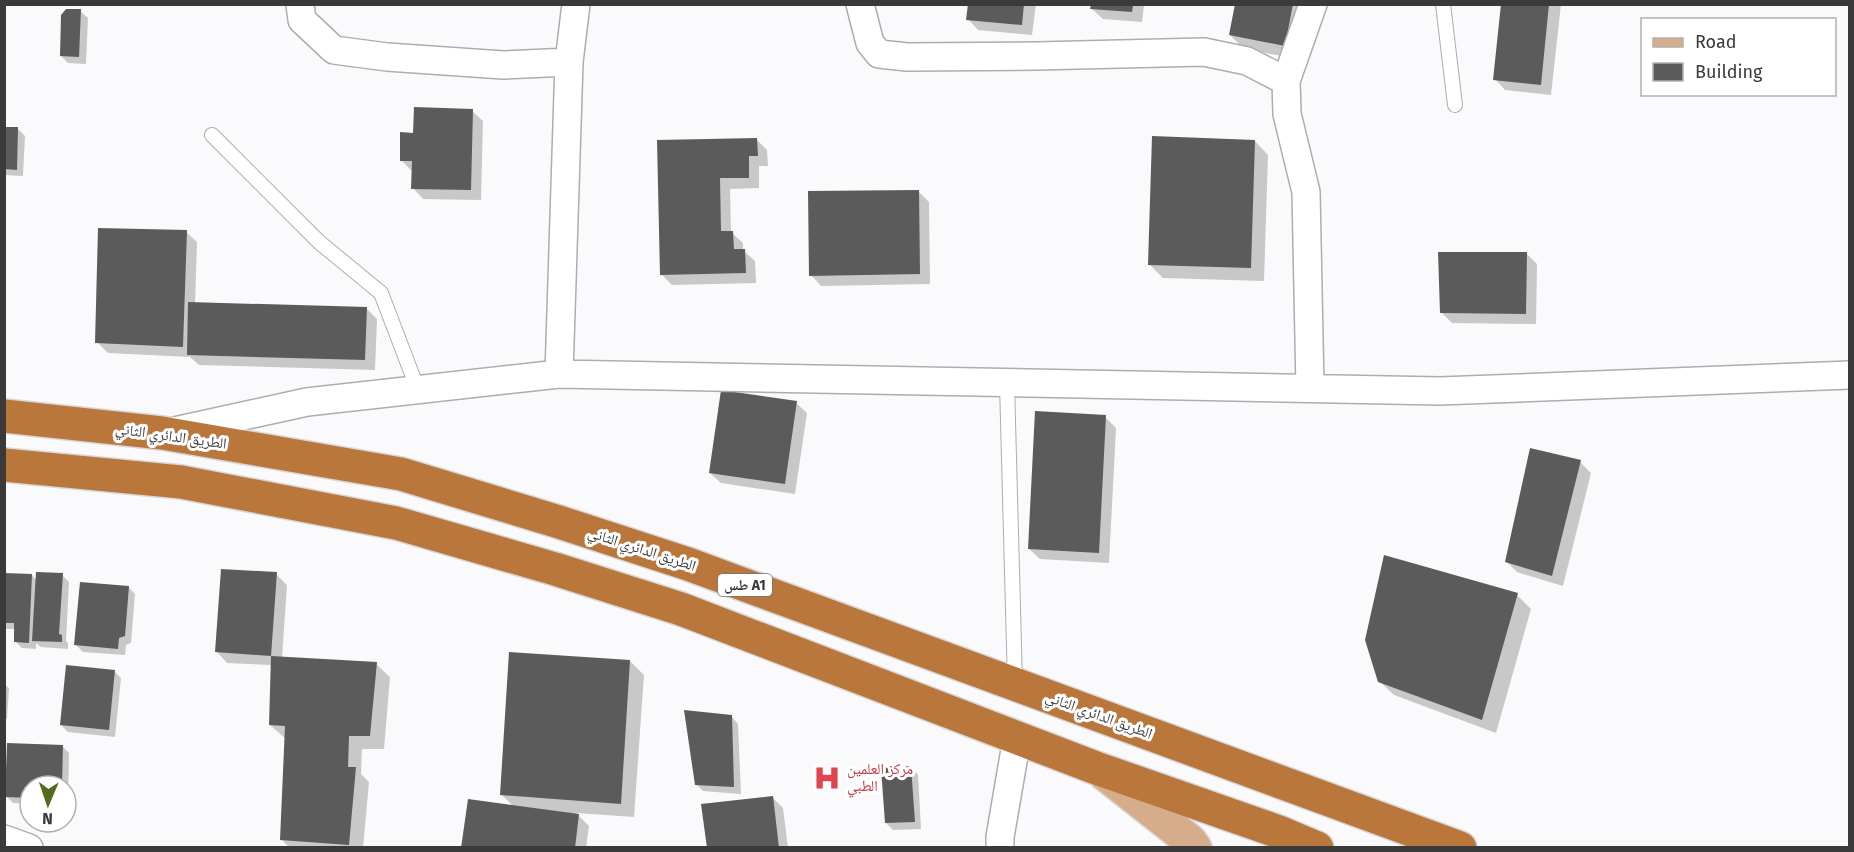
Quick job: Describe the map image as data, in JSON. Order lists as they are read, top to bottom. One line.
{"streets":{"highway":["الطريق الدائري الثاني","طس A1"]},"places":{"hospital":["مركز العلمين الطبي"]},"legend":["Road","Building"],"north":"bottom"}
